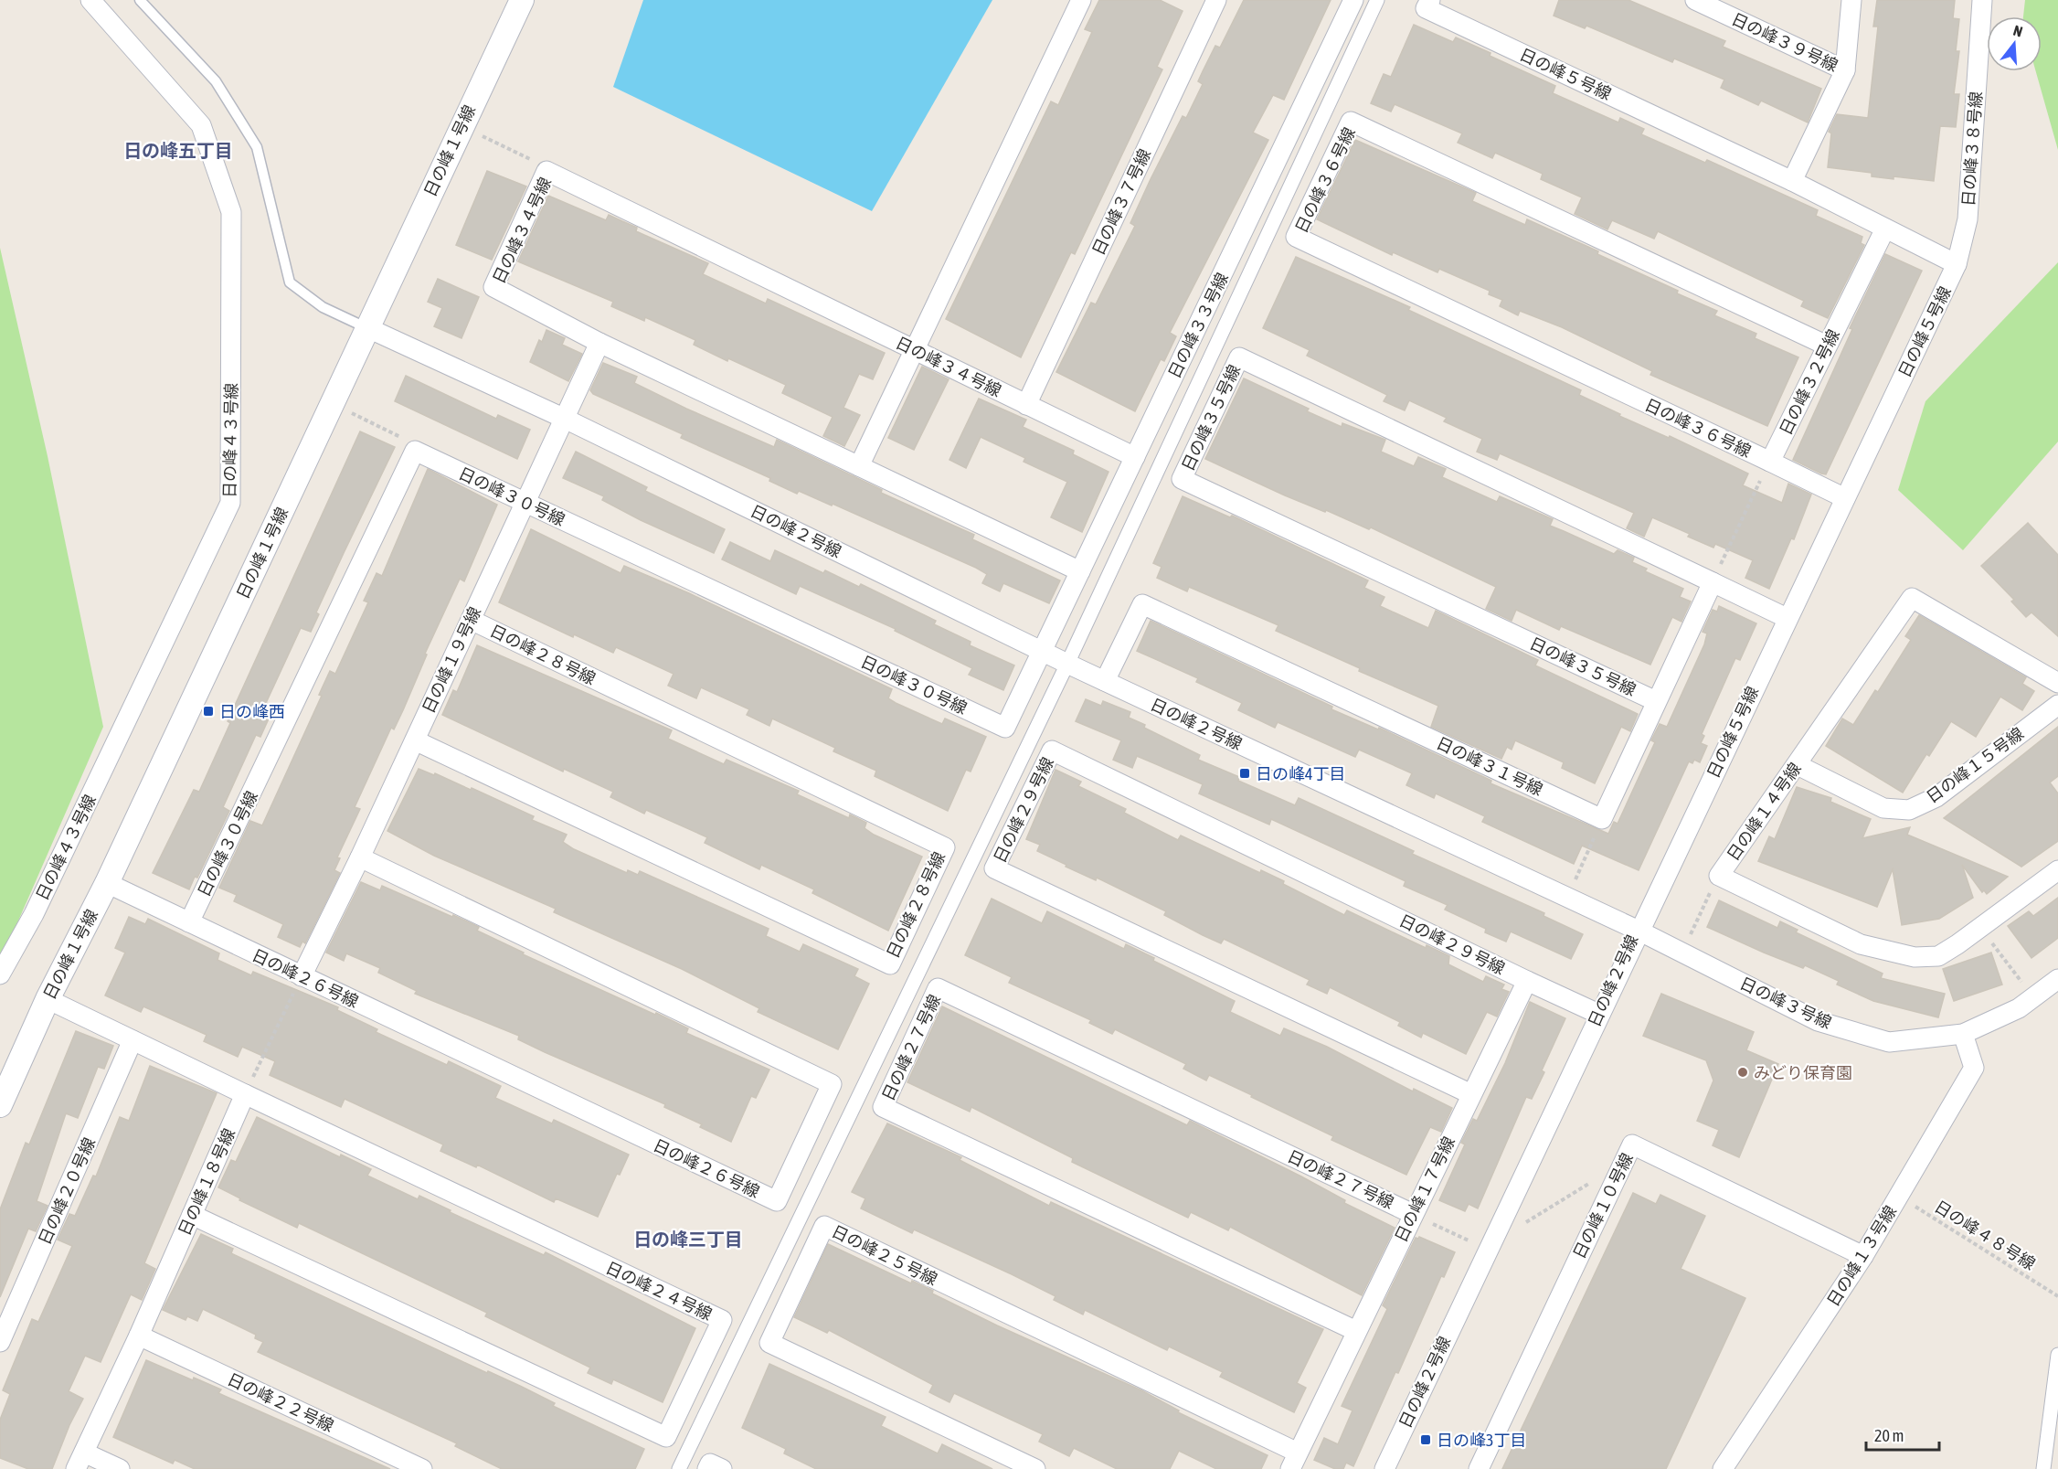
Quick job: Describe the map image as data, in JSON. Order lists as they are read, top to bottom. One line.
{"streets":{"street":["日の峰３９号線","日の峰５号線","日の峰３８号線","日の峰１号線","日の峰３６号線","日の峰３７号線","日の峰３４号線","日の峰３３号線","日の峰３２号線","日の峰３５号線","日の峰４３号線","日の峰３０号線","日の峰２号線","日の峰２８号線","日の峰１９号線","日の峰１５号線","日の峰３１号線","日の峰２９号線","日の峰１４号線","日の峰２６号線","日の峰３号線","日の峰２７号線","日の峰１８号線","日の峰１７号線","日の峰２０号線","日の峰１０号線","日の峰２５号線","日の峰１３号線","日の峰２４号線","日の峰２２号線"],"path":["日の峰４８号線"]},"crossings":[["日の峰５号線","日の峰３８号線"],["日の峰５号線","日の峰３２号線"],["日の峰５号線","日の峰２号線"],["日の峰５号線","日の峰３号線"],["日の峰１号線","日の峰２号線"],["日の峰１号線","日の峰２６号線"],["日の峰３６号線","日の峰３２号線"],["日の峰３７号線","日の峰３４号線"],["日の峰３４号線","日の峰３３号線"],["日の峰３４号線","日の峰１９号線"],["日の峰３３号線","日の峰３０号線"],["日の峰３３号線","日の峰２号線"],["日の峰３０号線","日の峰２号線"],["日の峰３０号線","日の峰１９号線"],["日の峰３０号線","日の峰２６号線"],["日の峰２号線","日の峰１９号線"],["日の峰２号線","日の峰３１号線"],["日の峰２号線","日の峰３号線"],["日の峰２８号線","日の峰１９号線"],["日の峰１９号線","日の峰２６号線"],["日の峰１５号線","日の峰１４号線"],["日の峰２９号線","日の峰１７号線"],["日の峰３号線","日の峰１３号線"],["日の峰２７号線","日の峰１７号線"],["日の峰１８号線","日の峰２４号線"],["日の峰１８号線","日の峰２２号線"],["日の峰１７号線","日の峰２５号線"],["日の峰１０号線","日の峰１３号線"],["日の峰４８号線","日の峰１３号線"]],"districts":["日の峰五丁目","日の峰三丁目"],"places":{"transit":["日の峰西","日の峰4丁目","日の峰3丁目"],"other":["みどり保育園"]},"scale_bar":"20 m","north":"top"}
